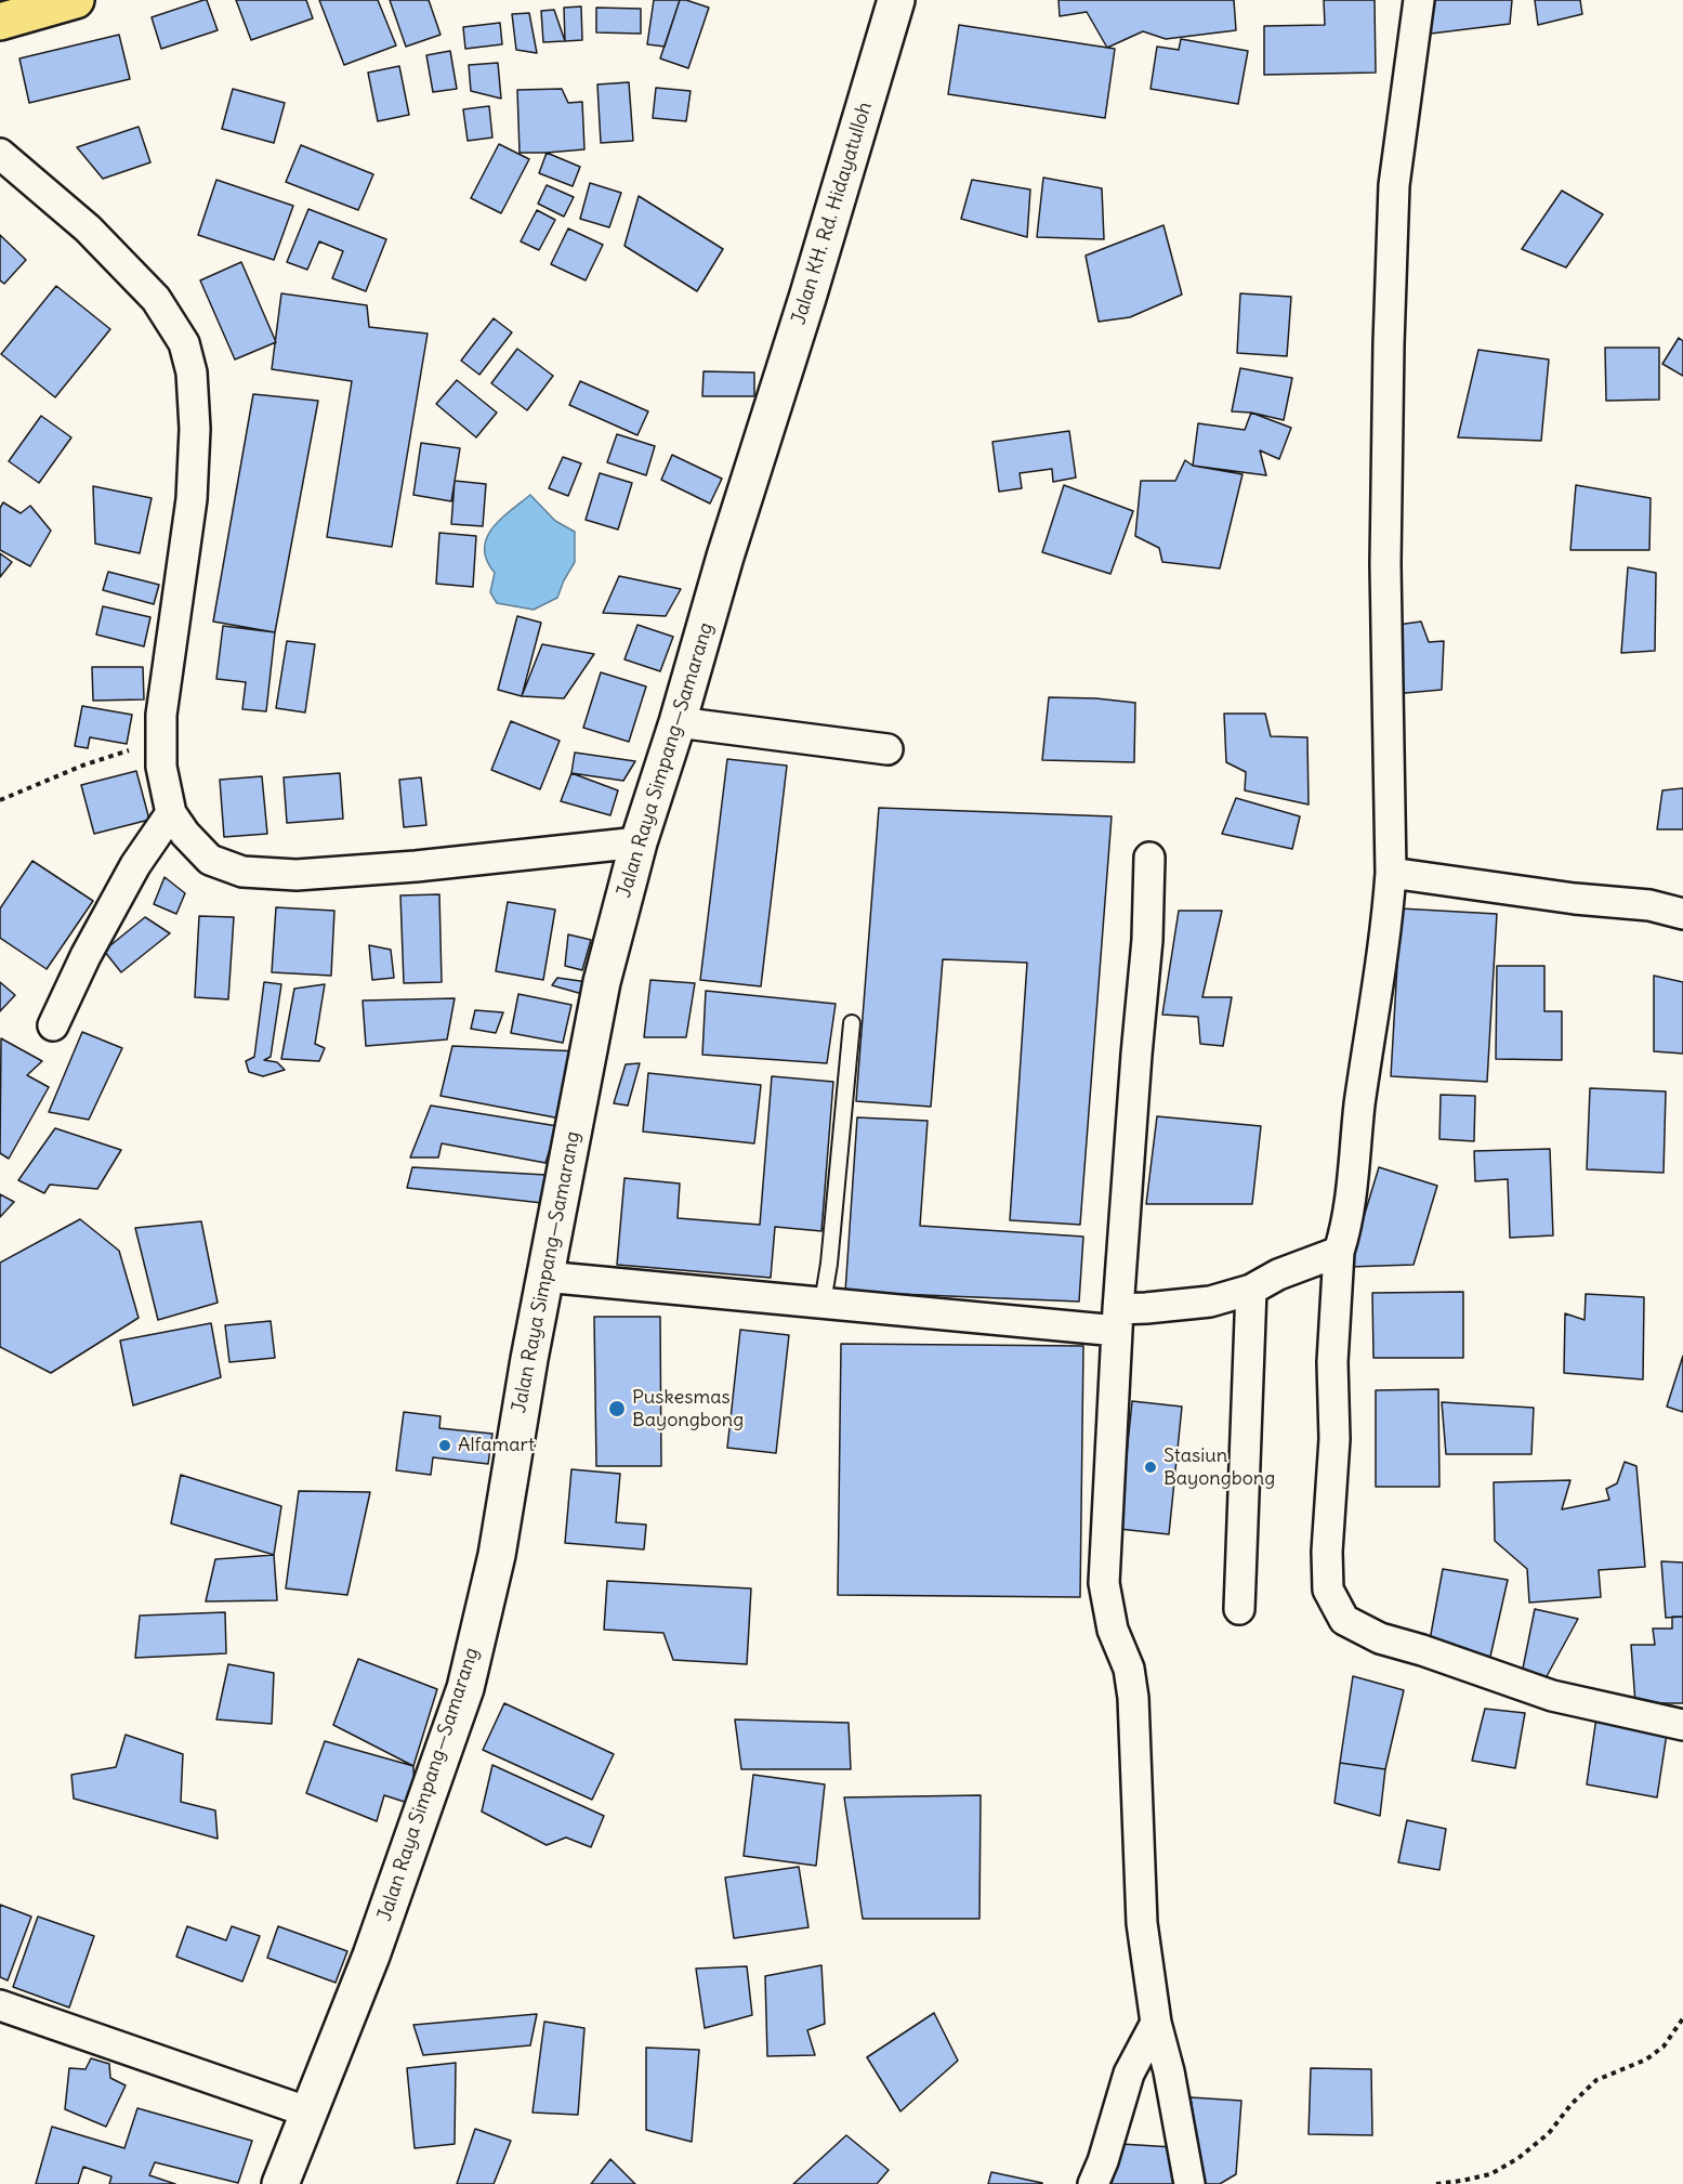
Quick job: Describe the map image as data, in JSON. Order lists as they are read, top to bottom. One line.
{"streets":{"main road":["Jalan KH. Rd. Hidayatulloh","Jalan Raya Simpang—Samarang"]},"crossings":[["Jalan KH. Rd. Hidayatulloh","Jalan Raya Simpang—Samarang"]],"places":["Puskesmas Bayongbong","Alfamart","Stasiun Bayongbong"]}
